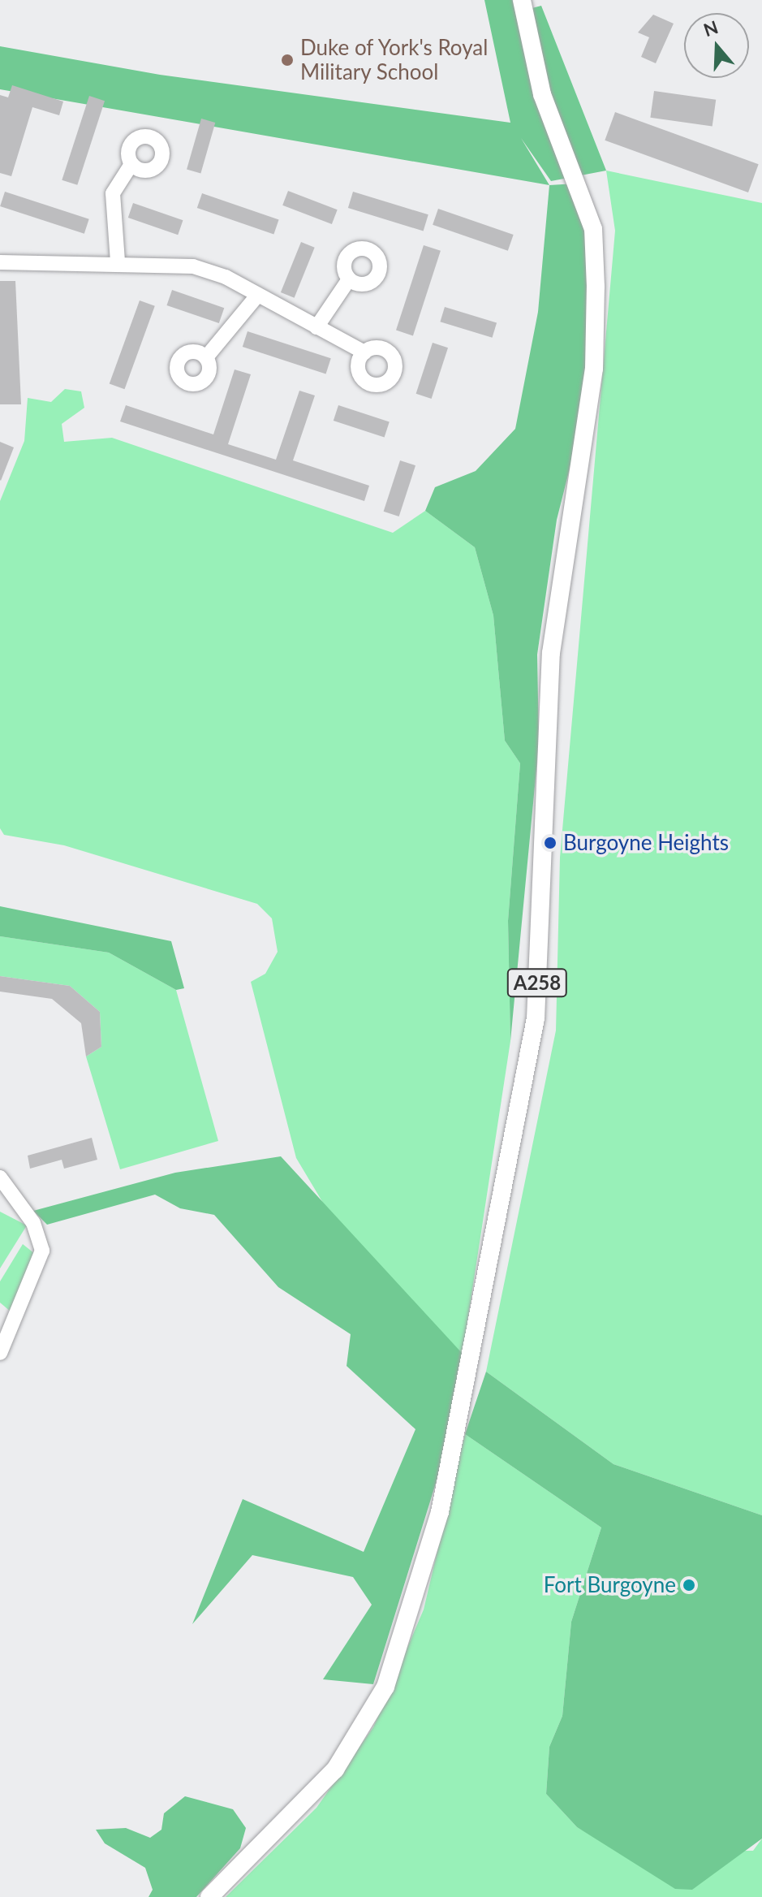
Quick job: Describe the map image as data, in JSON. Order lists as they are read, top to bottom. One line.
{"streets":{"main road":["A258"]},"places":["Duke of York's Royal Military School","Burgoyne Heights","Fort Burgoyne"],"north":"top"}
